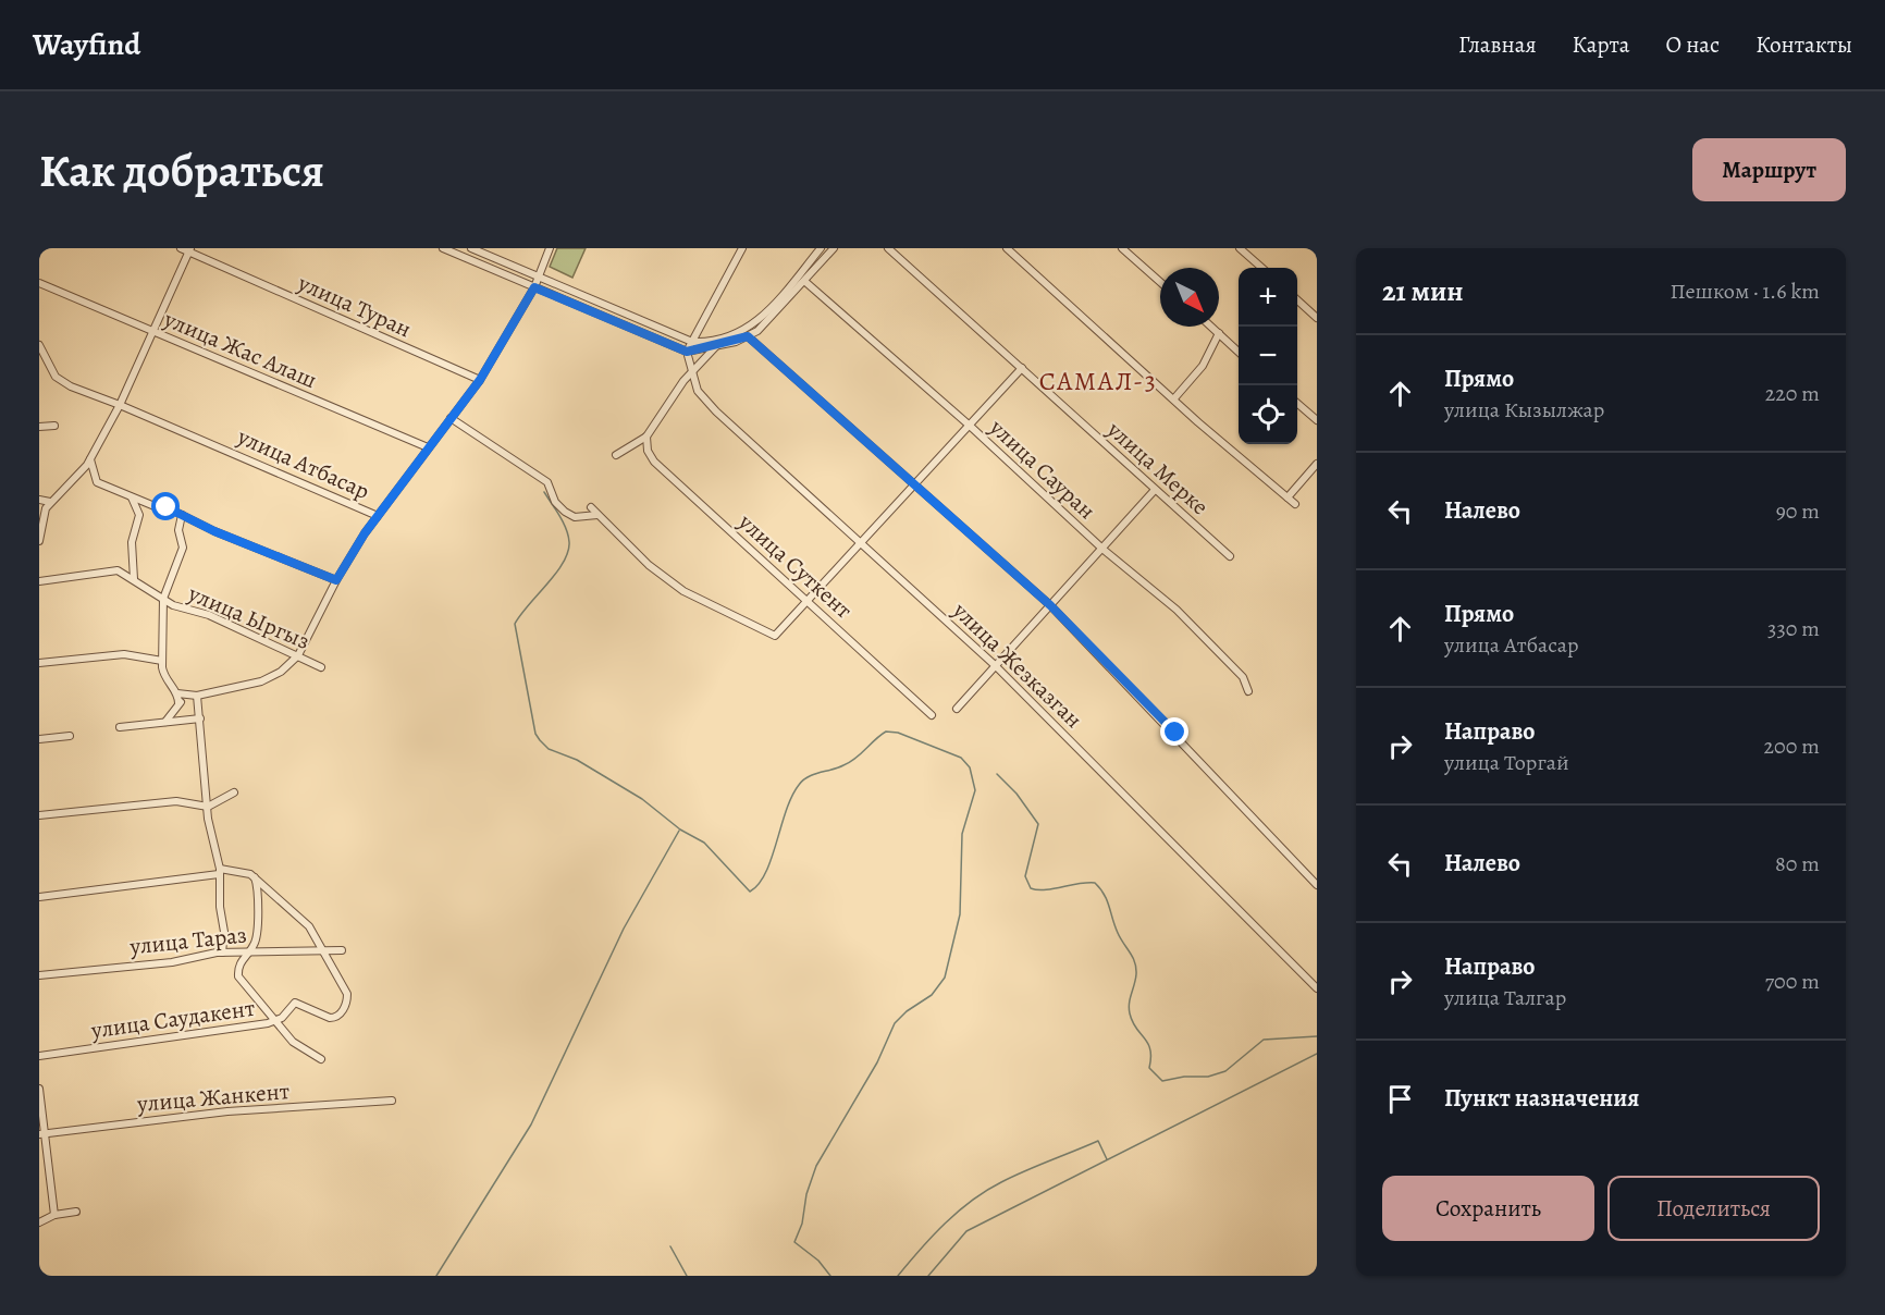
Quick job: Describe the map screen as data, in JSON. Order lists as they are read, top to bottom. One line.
{"streets":{"street":["улица Туран","улица Жас Алаш","улица Атбасар","улица Мерке","улица Сауран","улица Суткент","улица Ыргыз","улица Жезказган","улица Тараз","улица Саудакент","улица Жанкент"]},"crossings":[["улица Туран","улица Атбасар"],["улица Жас Алаш","улица Атбасар"],["улица Тараз","улица Саудакент"]],"districts":["САМАЛ-3"],"north":"bottom right","page":{"header":"Wayfind","nav":["Главная","Карта","О нас","Контакты"],"buttons":["Маршрут",["Сохранить","Поделиться"]],"title":"Как добраться","heading":["21 мин","Пешком · 1.6 km"],"map_buttons":["+","−"],"list":[["Прямо","улица Кызылжар","220 m"],["Налево","90 m"],["Прямо","улица Атбасар","330 m"],["Направо","улица Торгай","200 m"],["Налево","80 m"],["Направо","улица Талгар","700 m"],"Пункт назначения"]}}
